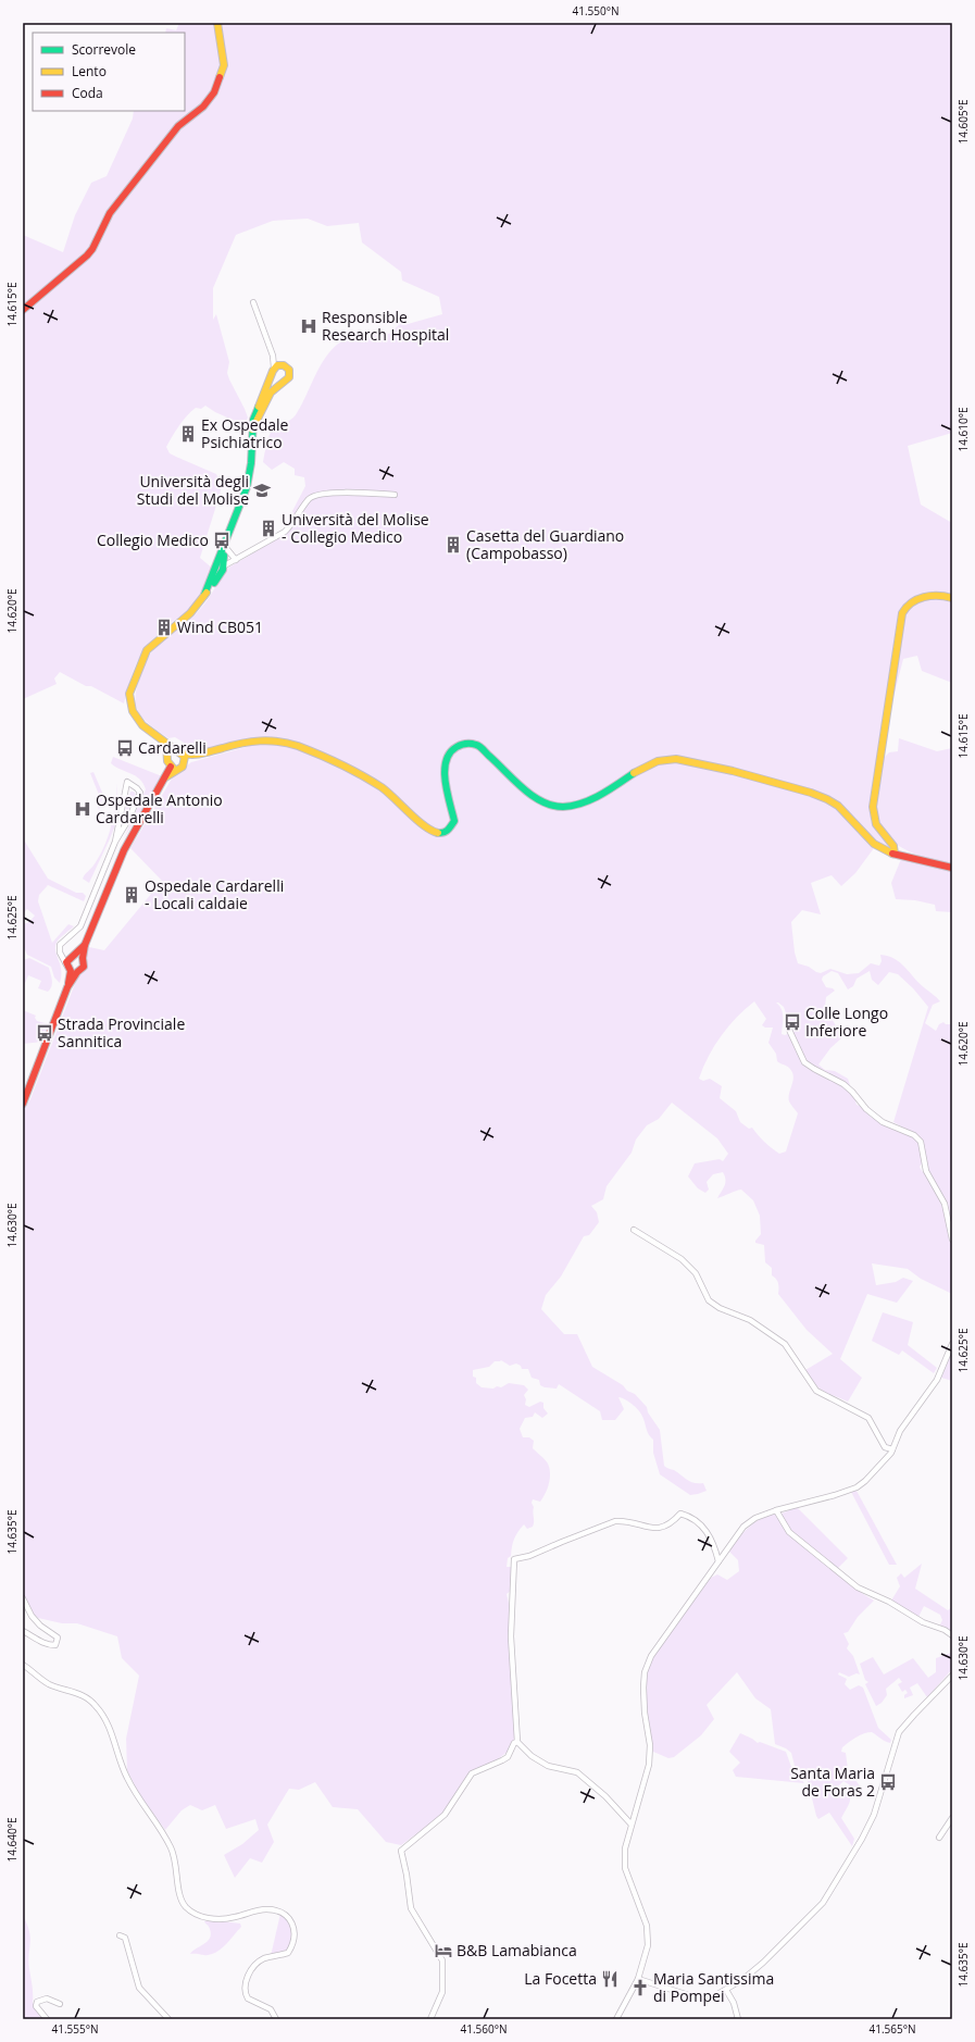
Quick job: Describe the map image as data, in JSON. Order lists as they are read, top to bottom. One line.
{"places":{"hospital":["Responsible Research Hospital","Ospedale Antonio Cardarelli"],"building":["Ex Ospedale Psichiatrico","Università del Molise - Collegio Medico","Casetta del Guardiano (Campobasso)","Wind CB051","Ospedale Cardarelli - Locali caldaie"],"school or university":["Università degli Studi del Molise"],"bus stop":["Collegio Medico","Cardarelli","Colle Longo Inferiore","Strada Provinciale Sannitica","Santa Maria de Foras 2"],"hotel":["B&B Lamabianca"],"restaurant":["La Focetta"],"church":["Maria Santissima di Pompei"]},"legend":["Scorrevole","Lento","Coda"],"coordinates":["41.550°N","14.605°E","14.615°E","14.610°E","14.620°E","14.625°E","14.630°E","14.635°E","14.640°E","41.555°N","41.560°N","41.565°N"]}
